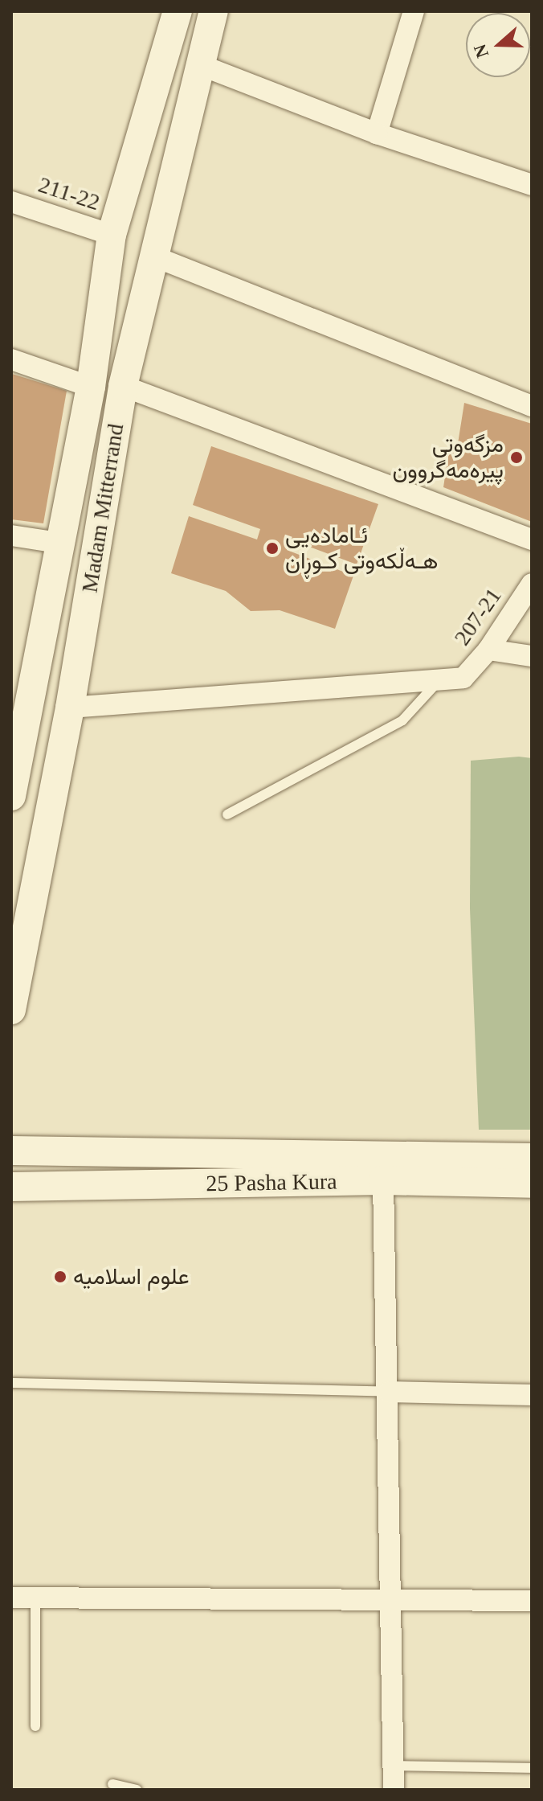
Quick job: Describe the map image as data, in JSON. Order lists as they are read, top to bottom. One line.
{"streets":{"main road":["Madam Mitterrand","25 Pasha Kura"],"street":["211-22","207-21"]},"crossings":[["211-22","Madam Mitterrand"]],"places":["مزگەوتی پیرەمەگروون","ئـامادەیی هـەڵکەوتی کـوڕان","علوم اسلاميه"],"north":"left"}
